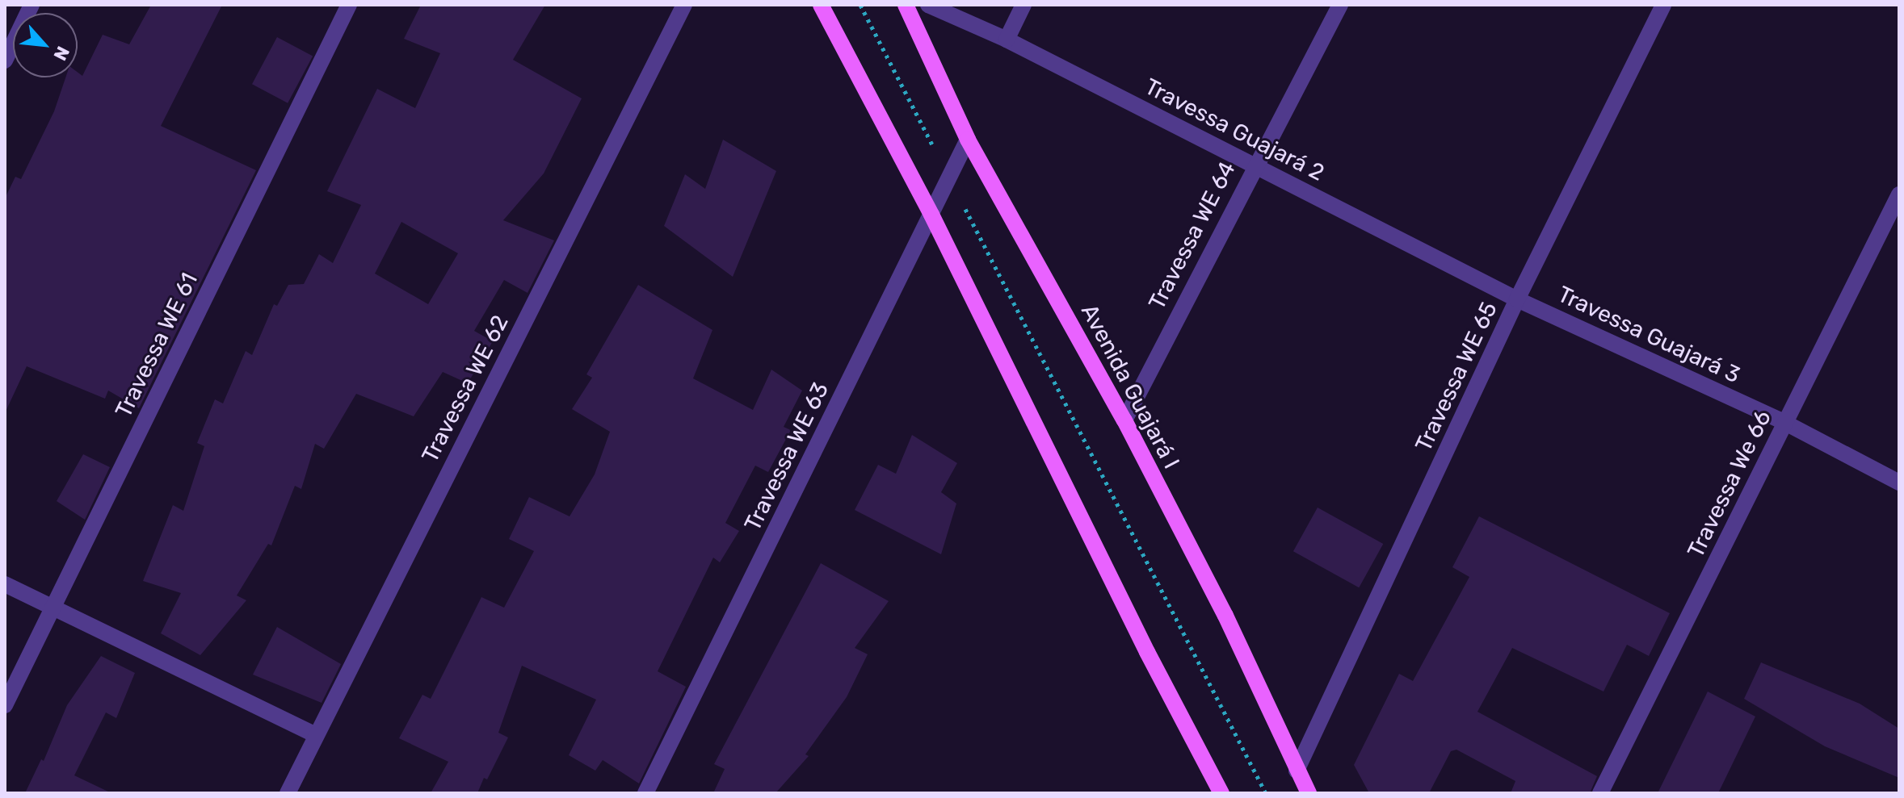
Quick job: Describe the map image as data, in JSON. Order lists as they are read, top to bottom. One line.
{"streets":{"main road":["Avenida Guajará I"],"street":["Travessa Guajará 2","Travessa WE 64","Travessa Guajará 3","Travessa WE 61","Travessa WE 65","Travessa WE 62","Travessa WE 63","Travessa We 66"]},"crossings":[["Travessa Guajará 2","Travessa WE 64"],["Travessa Guajará 2","Travessa Guajará 3"],["Travessa Guajará 2","Travessa WE 65"],["Travessa WE 64","Avenida Guajará I"],["Travessa Guajará 3","Travessa WE 65"],["Travessa Guajará 3","Travessa We 66"],["Travessa WE 65","Avenida Guajará I"],["Avenida Guajará I","Travessa WE 63"]],"north":"bottom right"}
